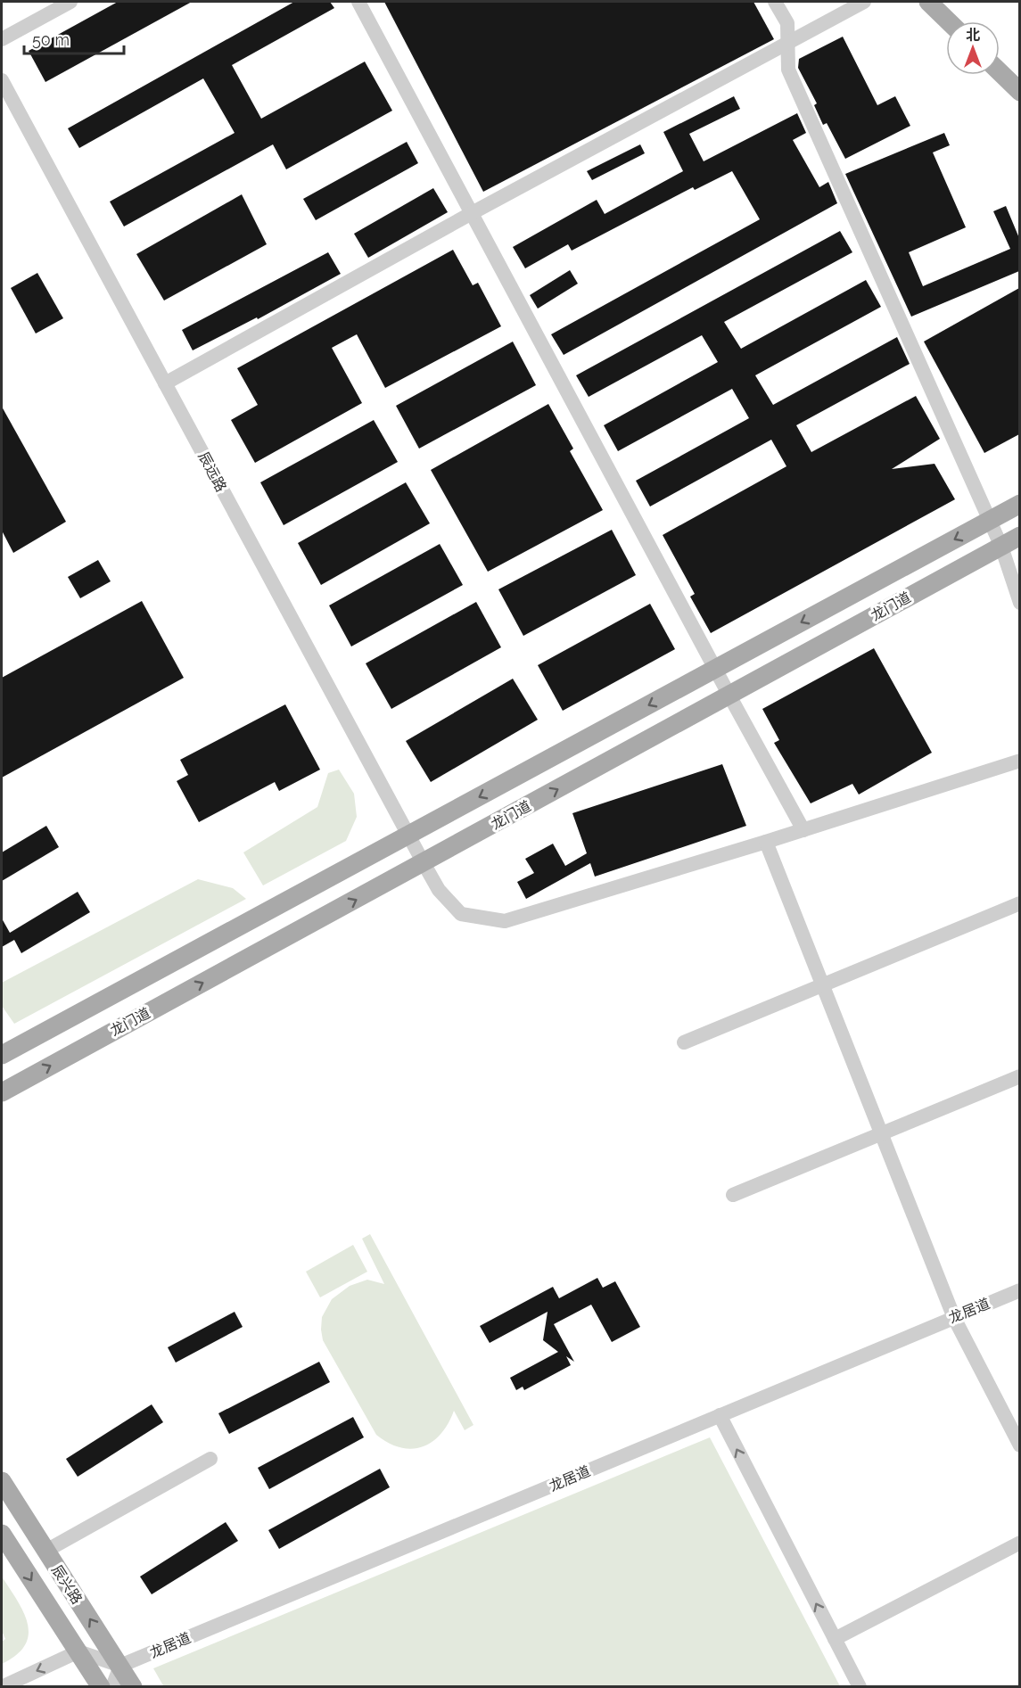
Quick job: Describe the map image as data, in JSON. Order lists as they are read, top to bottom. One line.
{"streets":{"main road":["龙门道","辰兴路"],"street":["辰远路","龙居道"]},"crossings":[["辰远路","龙门道"],["龙居道","辰兴路"]],"scale_bar":"50 m","north":"top"}
